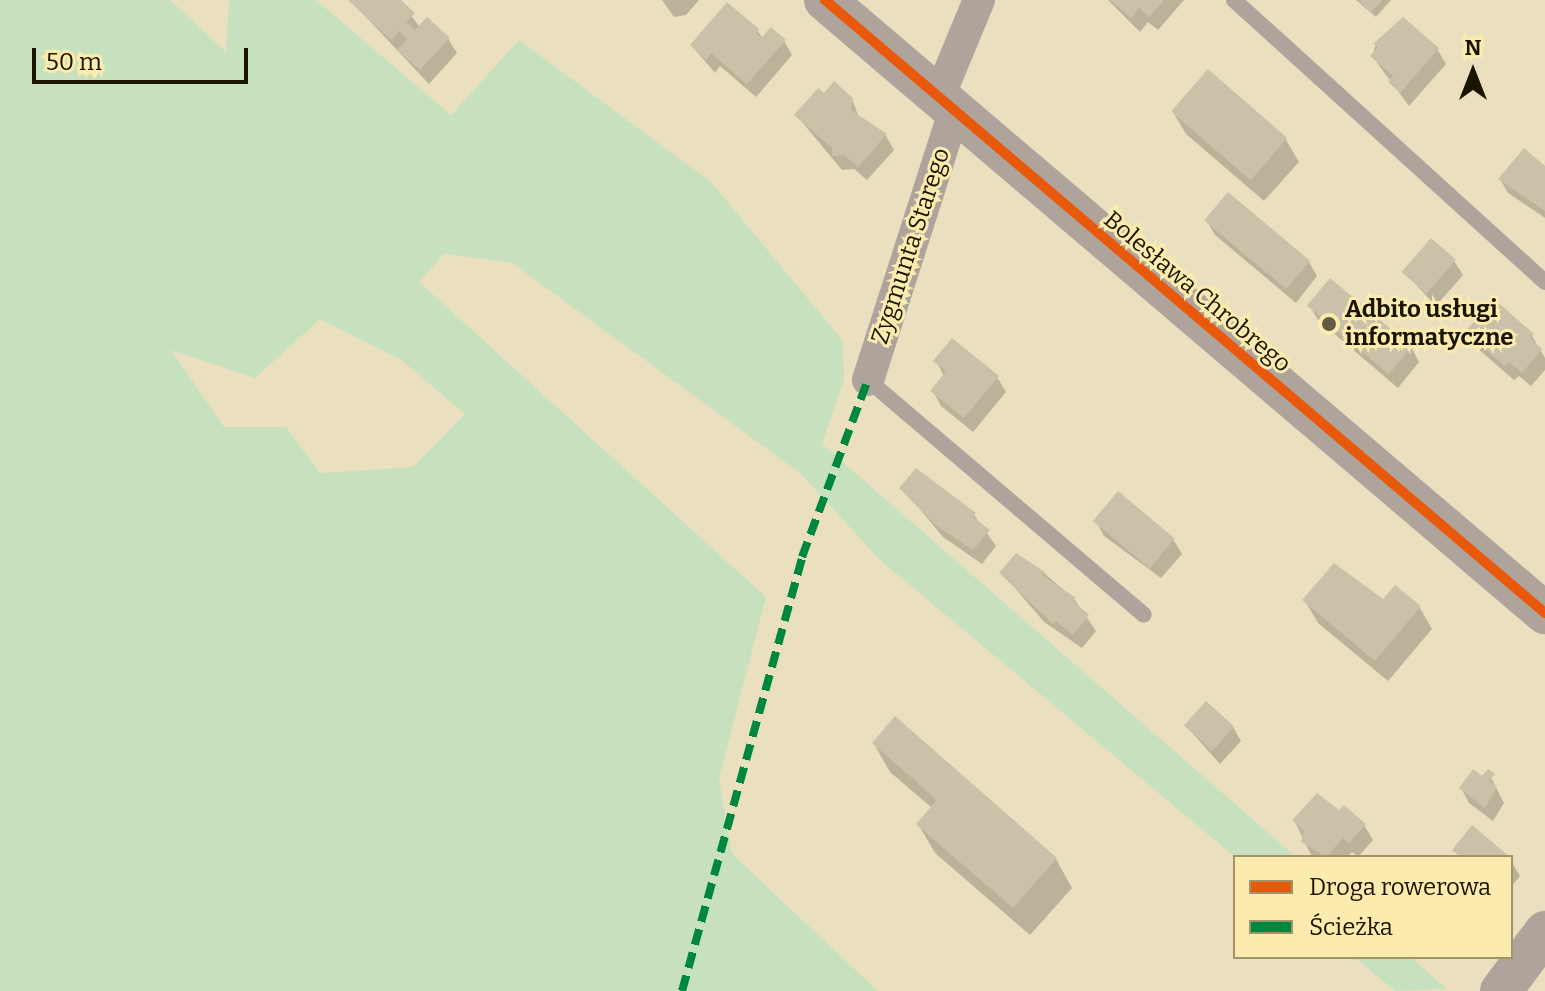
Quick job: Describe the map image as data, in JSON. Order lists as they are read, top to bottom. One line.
{"streets":{"street":["Zygmunta Starego","Bolesława Chrobrego"]},"crossings":[["Zygmunta Starego","Bolesława Chrobrego"]],"places":["Adbito usługi informatyczne"],"legend":["Droga rowerowa","Ścieżka"],"scale_bar":"50 m","north":"top"}
